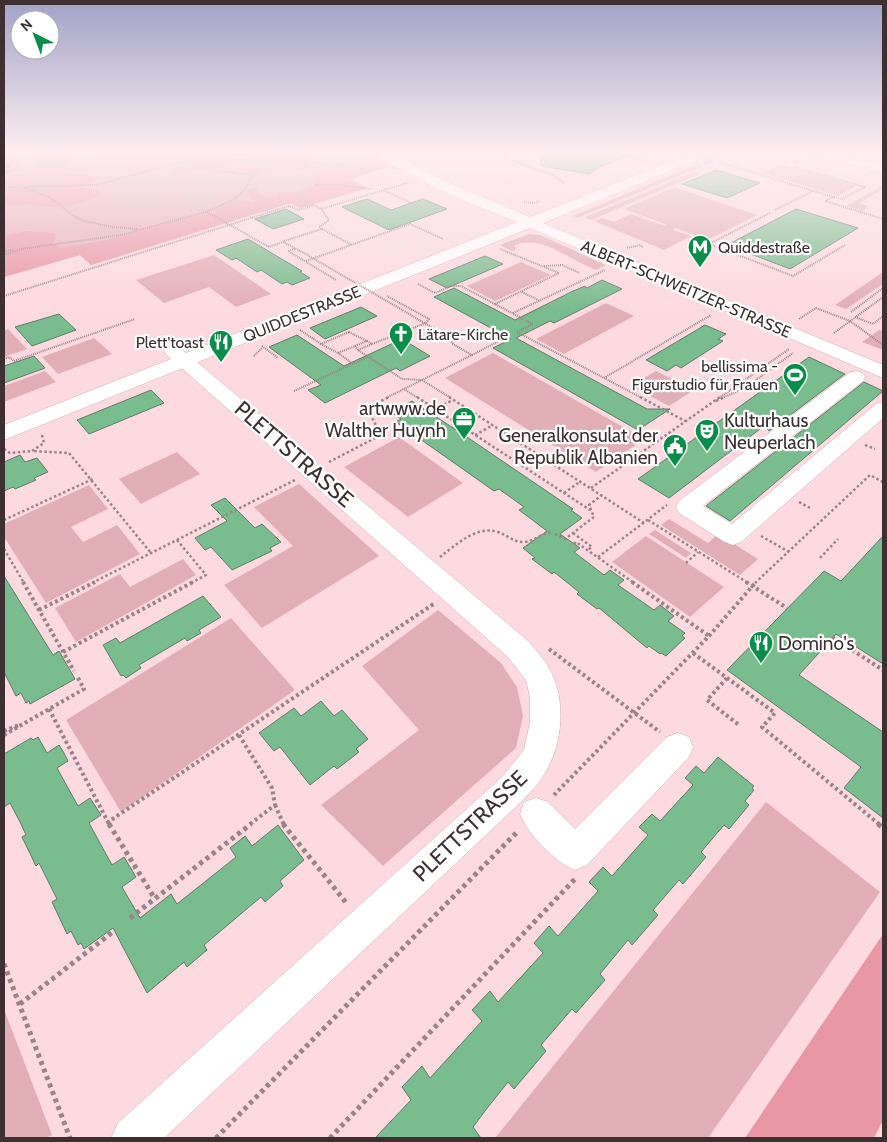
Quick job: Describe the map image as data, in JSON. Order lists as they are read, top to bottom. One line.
{"streets":{"main road":["ALBERT-SCHWEITZER-STRASSE","QUIDDESTRASSE"],"street":["PLETTSTRASSE"]},"crossings":[["ALBERT-SCHWEITZER-STRASSE","QUIDDESTRASSE"],["QUIDDESTRASSE","PLETTSTRASSE"]],"places":{"metro station":["Quiddestraße"],"church":["Lätare-Kirche"],"restaurant":["Plett'toast","Domino's"],"sports":["bellissima - Figurstudio für Frauen"],"office":["artwww.de Walther Huynh"],"theatre":["Kulturhaus Neuperlach"],"public building":["Generalkonsulat der Republik Albanien"]},"north":"top left"}
